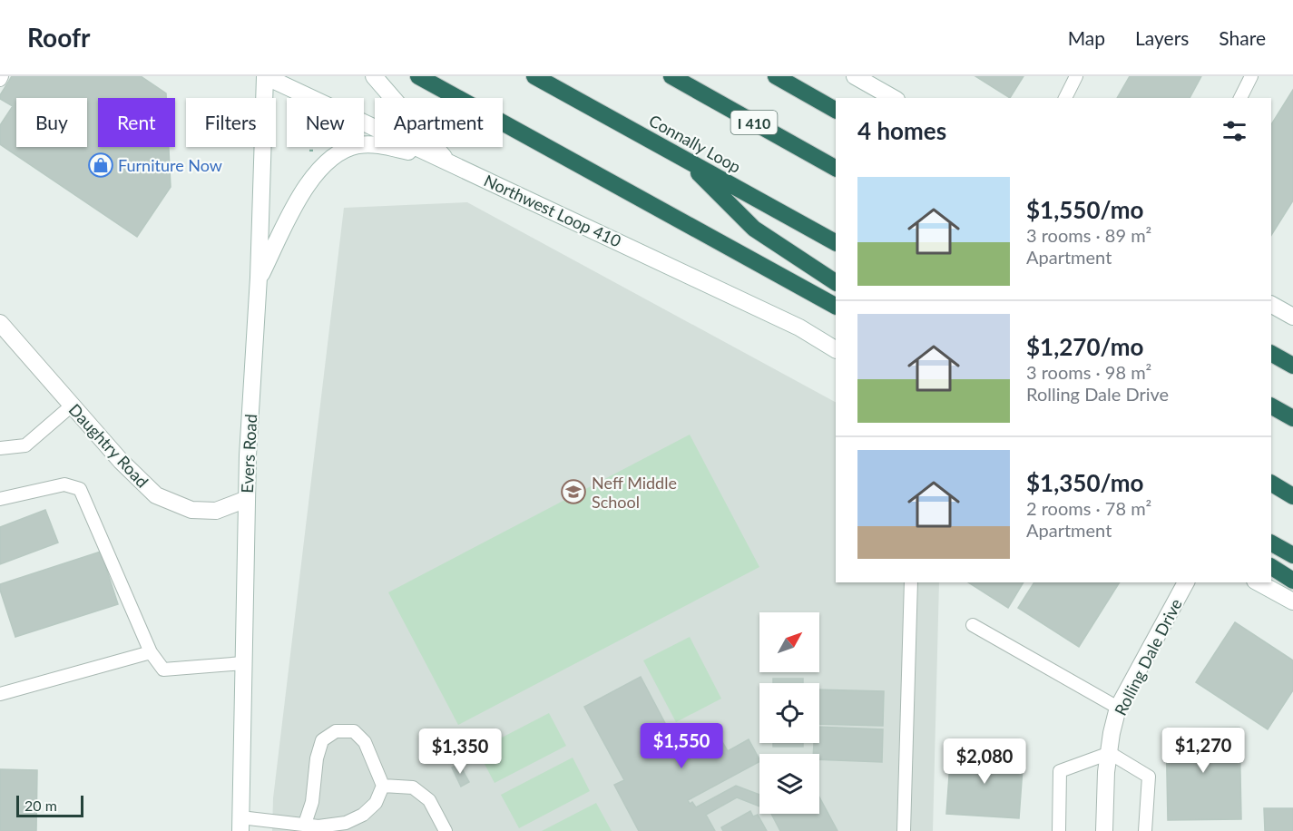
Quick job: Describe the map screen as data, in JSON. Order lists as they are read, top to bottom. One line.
{"streets":{"highway":["I 410","Connally Loop"],"main road":["Northwest Loop 410","Daughtry Road","Evers Road","Rolling Dale Drive"]},"crossings":[["Northwest Loop 410","Evers Road"],["Daughtry Road","Evers Road"]],"places":{"shop":["Furniture Now"],"school or university":["Neff Middle School"]},"scale_bar":"20 m","north":"top right","page":{"header":"Roofr","nav":["Map","Layers","Share"],"chip":["Buy","Rent","Filters","New","Apartment"],"heading":"4 homes","list":[{"name":"$1,550/mo","note":"3 rooms · 89 m² · Apartment"},{"name":"$1,270/mo","note":"3 rooms · 98 m² · Rolling Dale Drive"},{"name":"$1,350/mo","note":"2 rooms · 78 m² · Apartment"}],"price":["$1,550","$1,270","$1,350","$2,080"],"scale":"20 m"}}
